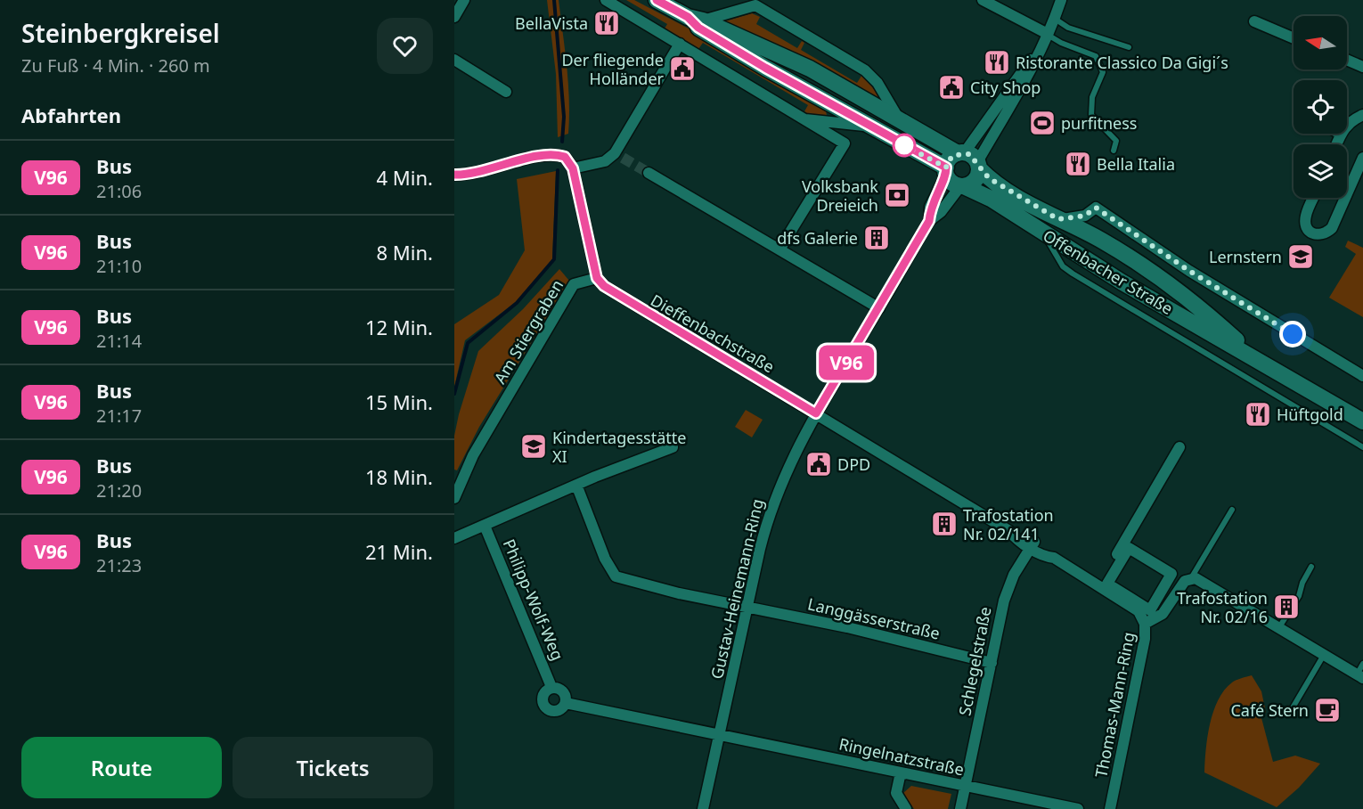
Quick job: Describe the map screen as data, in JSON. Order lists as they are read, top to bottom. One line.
{"streets":{"main road":["Offenbacher Straße"],"street":["Am Stiergraben","Dieffenbachstraße","Gustav-Heinemann-Ring","Philipp-Wolf-Weg","Langgässerstraße","Schlegelstraße","Thomas-Mann-Ring","Ringelnatzstraße"]},"crossings":[["Offenbacher Straße","Gustav-Heinemann-Ring"],["Am Stiergraben","Dieffenbachstraße"],["Dieffenbachstraße","Gustav-Heinemann-Ring"],["Dieffenbachstraße","Thomas-Mann-Ring"],["Gustav-Heinemann-Ring","Langgässerstraße"],["Gustav-Heinemann-Ring","Thomas-Mann-Ring"],["Gustav-Heinemann-Ring","Ringelnatzstraße"],["Philipp-Wolf-Weg","Ringelnatzstraße"],["Langgässerstraße","Schlegelstraße"],["Schlegelstraße","Thomas-Mann-Ring"],["Schlegelstraße","Ringelnatzstraße"]],"places":{"restaurant":["BellaVista","Ristorante Classico Da Gigi´s","Bella Italia","Hüftgold"],"public building":["Der fliegende Holländer","City Shop","DPD"],"sports":["purfitness"],"bank":["Volksbank Dreieich"],"building":["dfs Galerie","Trafostation Nr. 02/141","Trafostation Nr. 02/16"],"school or university":["Lernstern","Kindertagesstätte XI"],"cafe":["Café Stern"]},"lines":["bus line V96"],"north":"left","page":{"heading":[["Steinbergkreisel","Zu Fuß · 4 Min. · 260 m"],"Abfahrten"],"on_map":"V96","list":[{"mark":"V96","name":"Bus","note":"21:06","value":"4 Min."},{"mark":"V96","name":"Bus","note":"21:10","value":"8 Min."},{"mark":"V96","name":"Bus","note":"21:14","value":"12 Min."},{"mark":"V96","name":"Bus","note":"21:17","value":"15 Min."},{"mark":"V96","name":"Bus","note":"21:20","value":"18 Min."},{"mark":"V96","name":"Bus","note":"21:23","value":"21 Min."}],"buttons":["Route","Tickets"]}}
